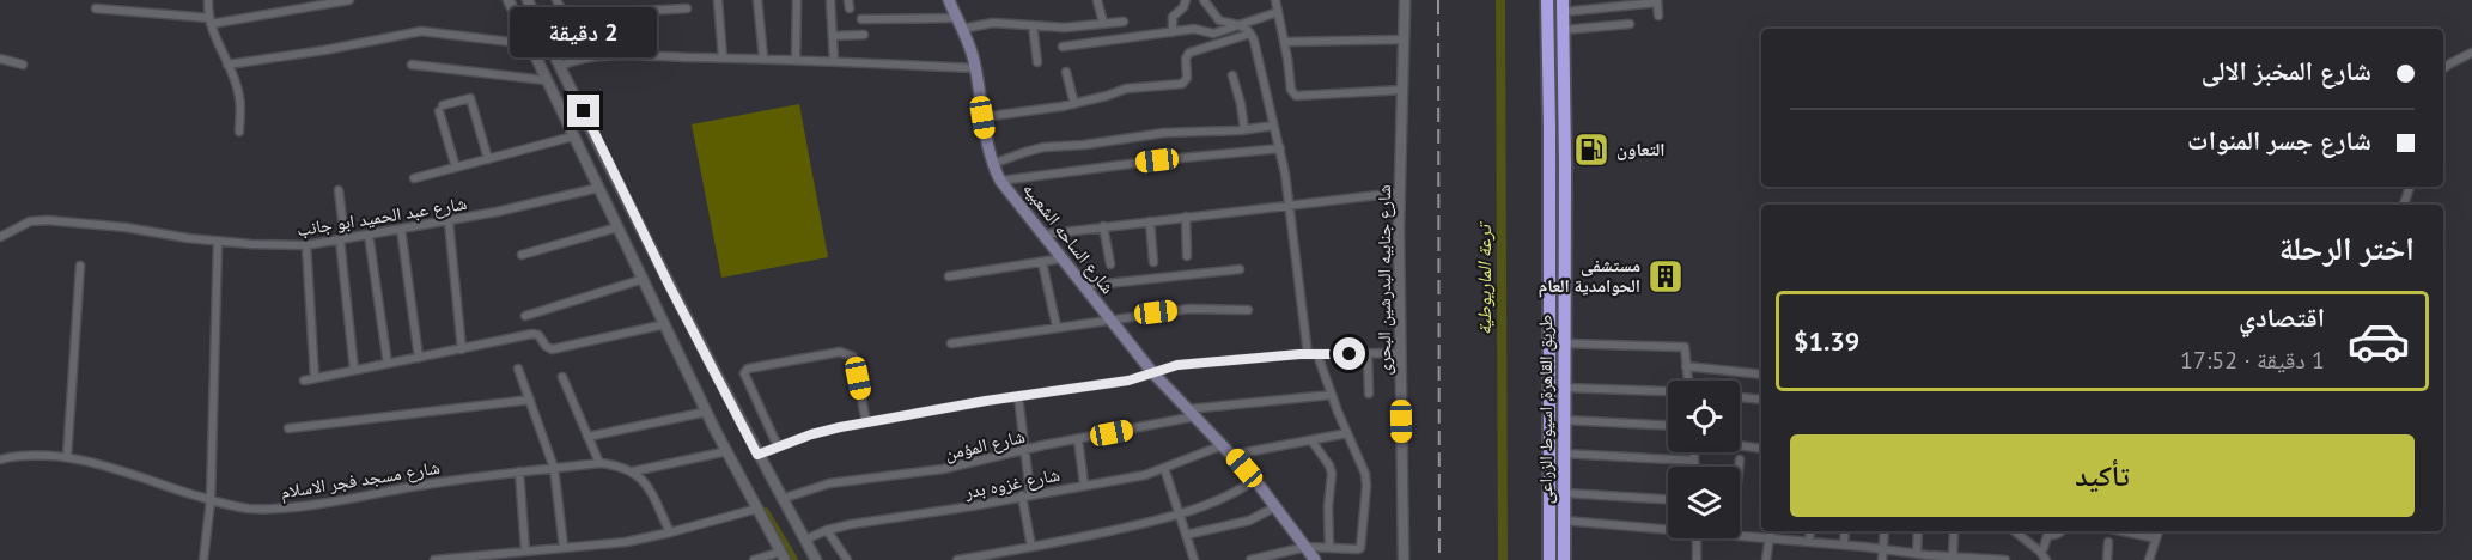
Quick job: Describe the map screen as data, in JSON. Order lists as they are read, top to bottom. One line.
{"streets":{"highway":["طريق القاهرة, اسيوط الزراعى"],"main road":["شارع الساحه الشعبيه"],"street":["شارع عبد الحميد ابو جانب","شارع جنابيه البدرشين البحرى","شارع المؤمن","شارع مسجد فجر الاسلام","شارع غزوه بدر"]},"crossings":[["شارع الساحه الشعبيه","شارع المؤمن"],["شارع الساحه الشعبيه","شارع غزوه بدر"]],"water":["ترعة الماريوطية"],"places":{"fuel station":["التعاون"],"building":["مستشفى الحوامدية العام"]},"page":{"bubble":"2 دقيقة","banner":["شارع المخبز الالى","شارع جسر المنوات"],"heading":"اختر الرحلة","list":[{"name":"اقتصادي","note":"1 دقيقة · 17:52","value":"$1.39"}],"buttons":"تأكيد"}}
